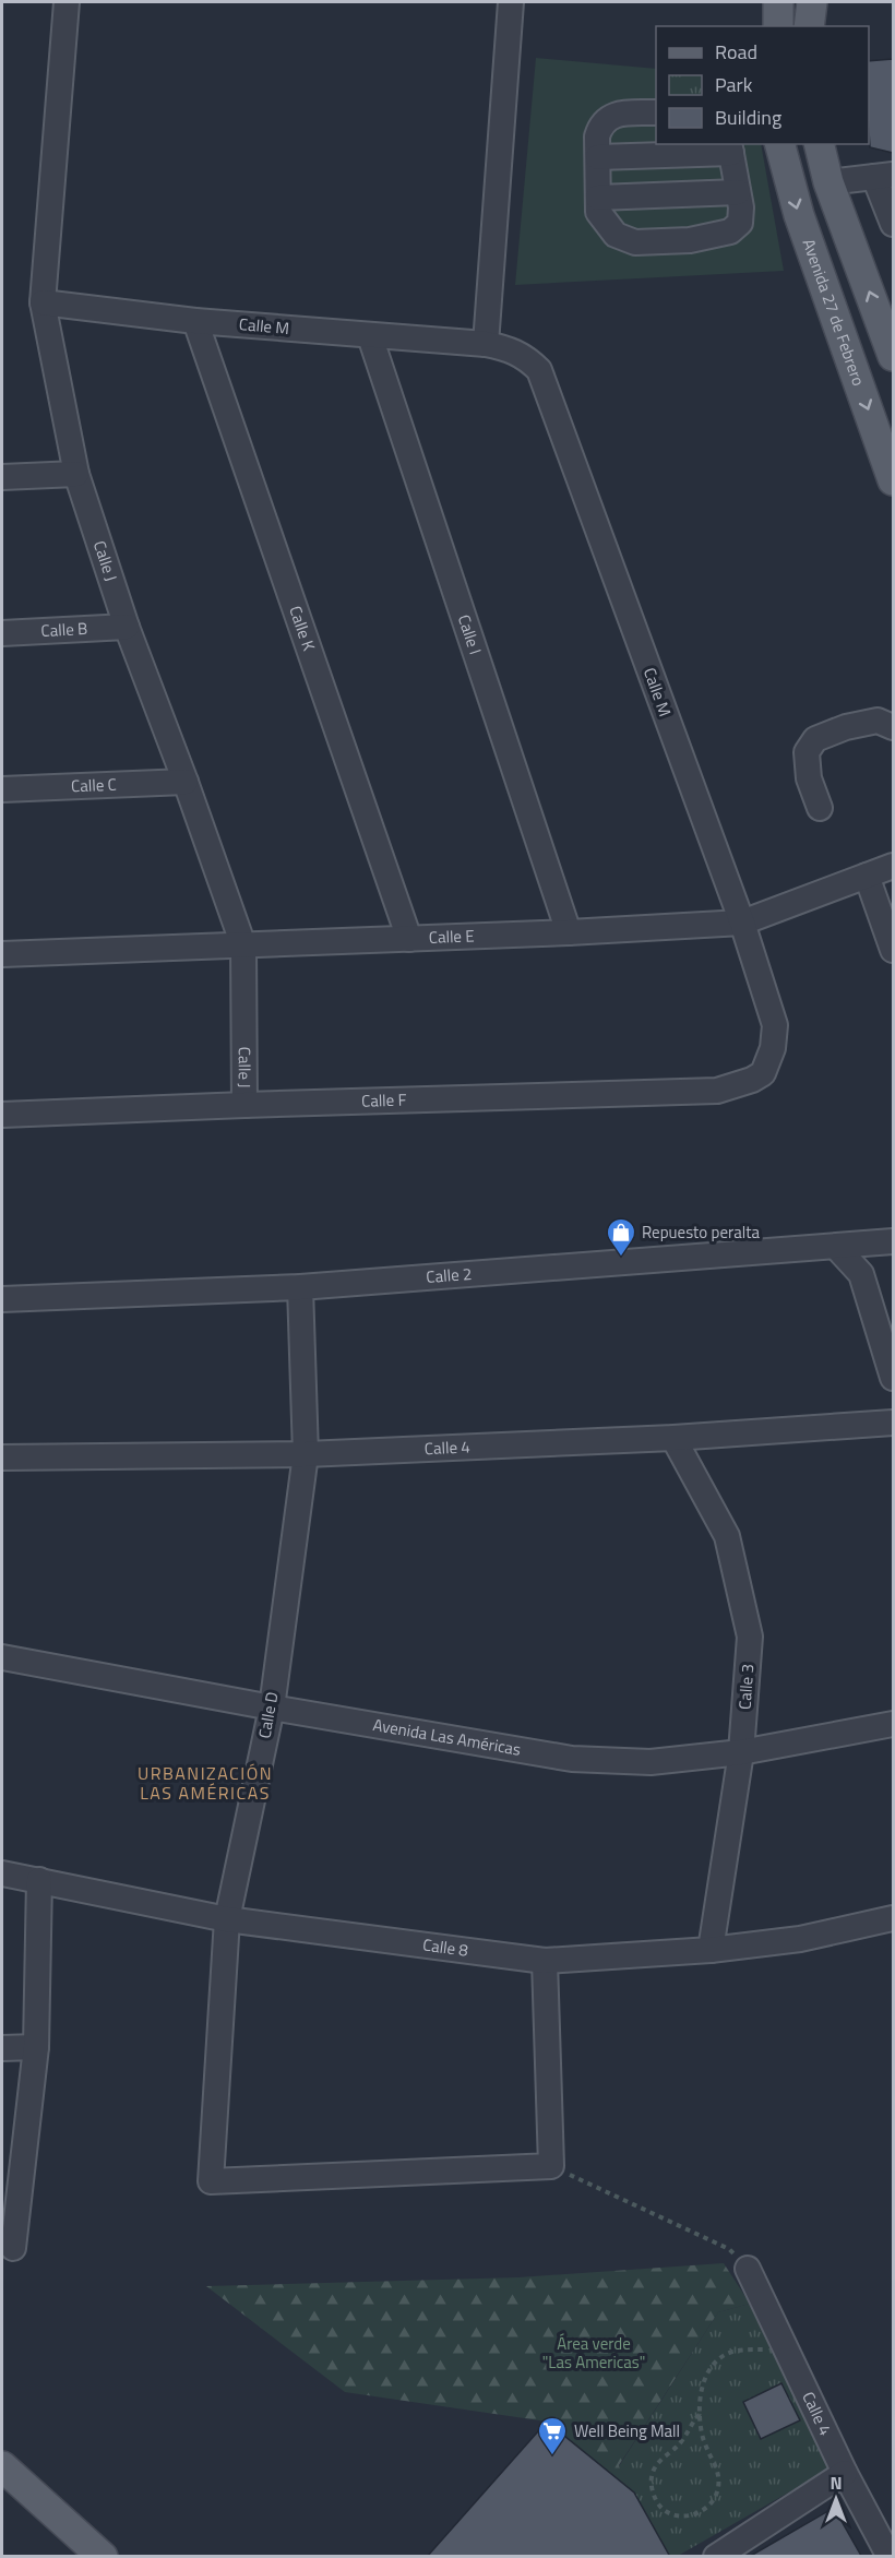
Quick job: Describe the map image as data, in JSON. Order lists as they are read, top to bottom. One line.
{"streets":{"main road":["Avenida 27 de Febrero"],"street":["Calle M","Calle J","Calle B","Calle K","Calle I","Calle C","Calle E","Calle F","Calle 2","Calle 4","Calle 3","Calle D","Avenida Las Américas","Calle 8"]},"crossings":[["Calle M","Calle J"],["Calle M","Calle K"],["Calle M","Calle I"],["Calle M","Calle E"],["Calle M","Calle F"],["Calle J","Calle B"],["Calle J","Calle C"],["Calle J","Calle E"],["Calle J","Calle F"],["Calle K","Calle E"],["Calle I","Calle E"],["Calle 2","Calle D"],["Calle 4","Calle 3"],["Calle 4","Calle D"],["Calle 3","Avenida Las Américas"],["Calle 3","Calle 8"],["Calle D","Avenida Las Américas"],["Calle D","Calle 8"]],"districts":["URBANIZACIÓN LAS AMÉRICAS"],"parks":["Área verde \"Las Americas\""],"places":{"shop":["Repuesto peralta"],"supermarket":["Well Being Mall"]},"legend":["Road","Park","Building"],"north":"top"}
